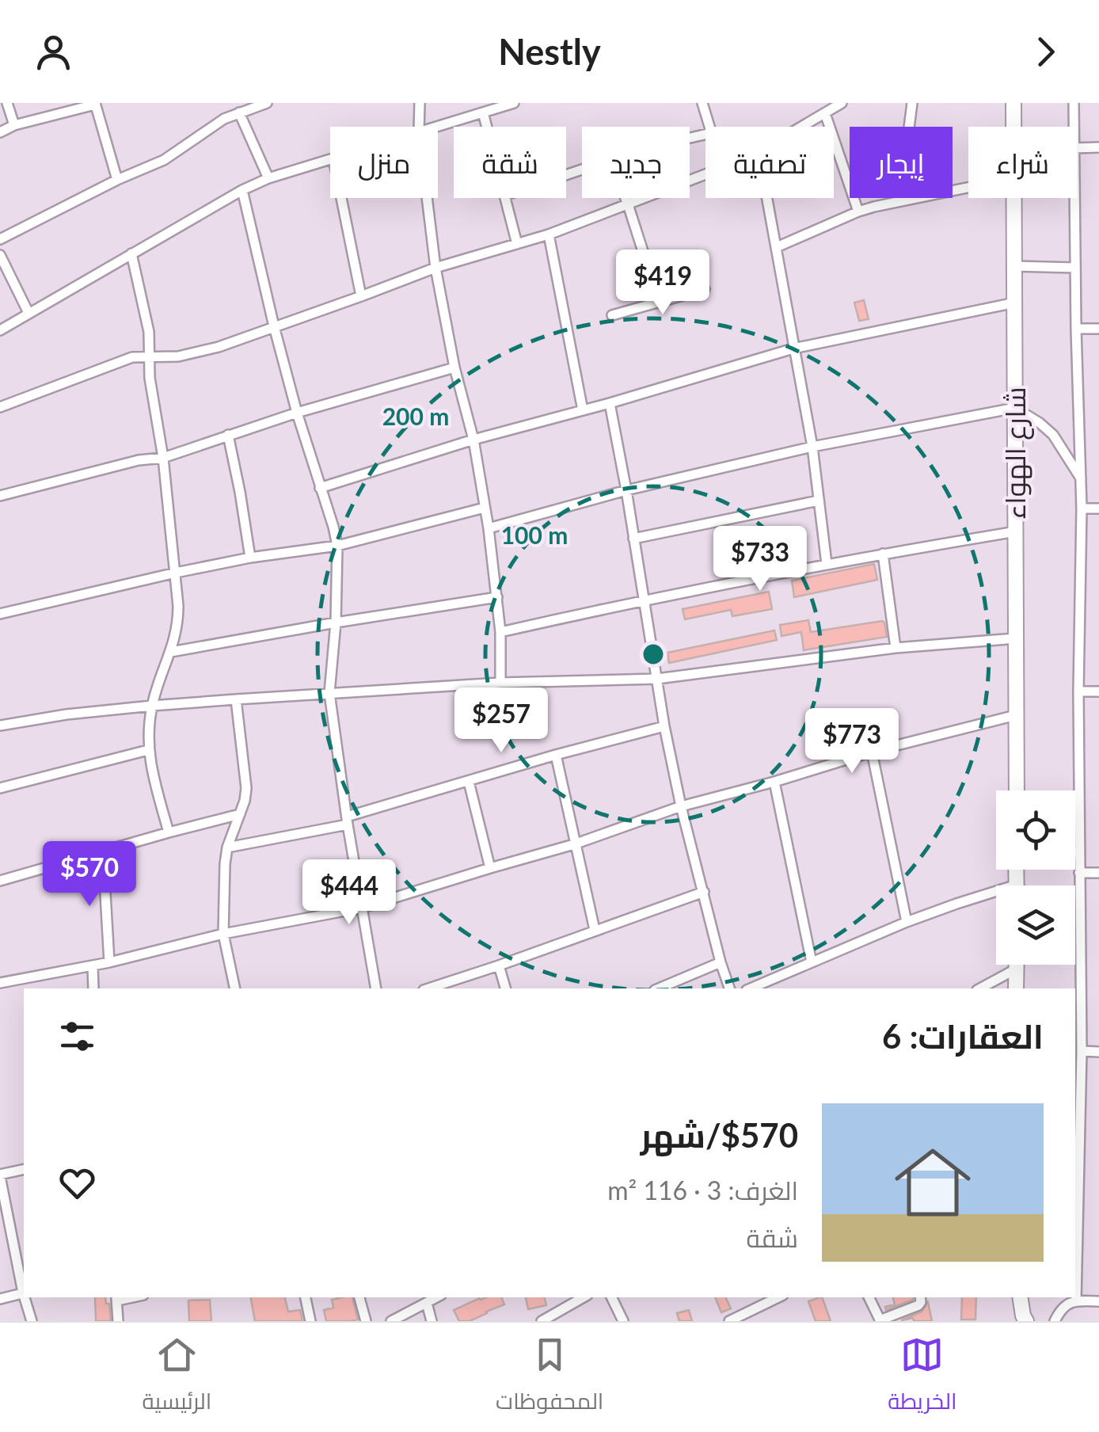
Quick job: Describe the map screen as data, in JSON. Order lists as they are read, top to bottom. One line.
{"streets":{"street":["شارع الهواء"]},"page":{"header":"Nestly","chip":["شراء","إيجار","تصفية","جديد","شقة","منزل"],"price":["$419","$733","$257","$773","$570","$444"],"heading":"العقارات: 6","list":[{"name":"$570/شهر","note":"الغرف: 3 · 116 m² · شقة"}],"tabs":["الخريطة","المحفوظات","الرئيسية"]},"rings":["200 m","100 m"]}
